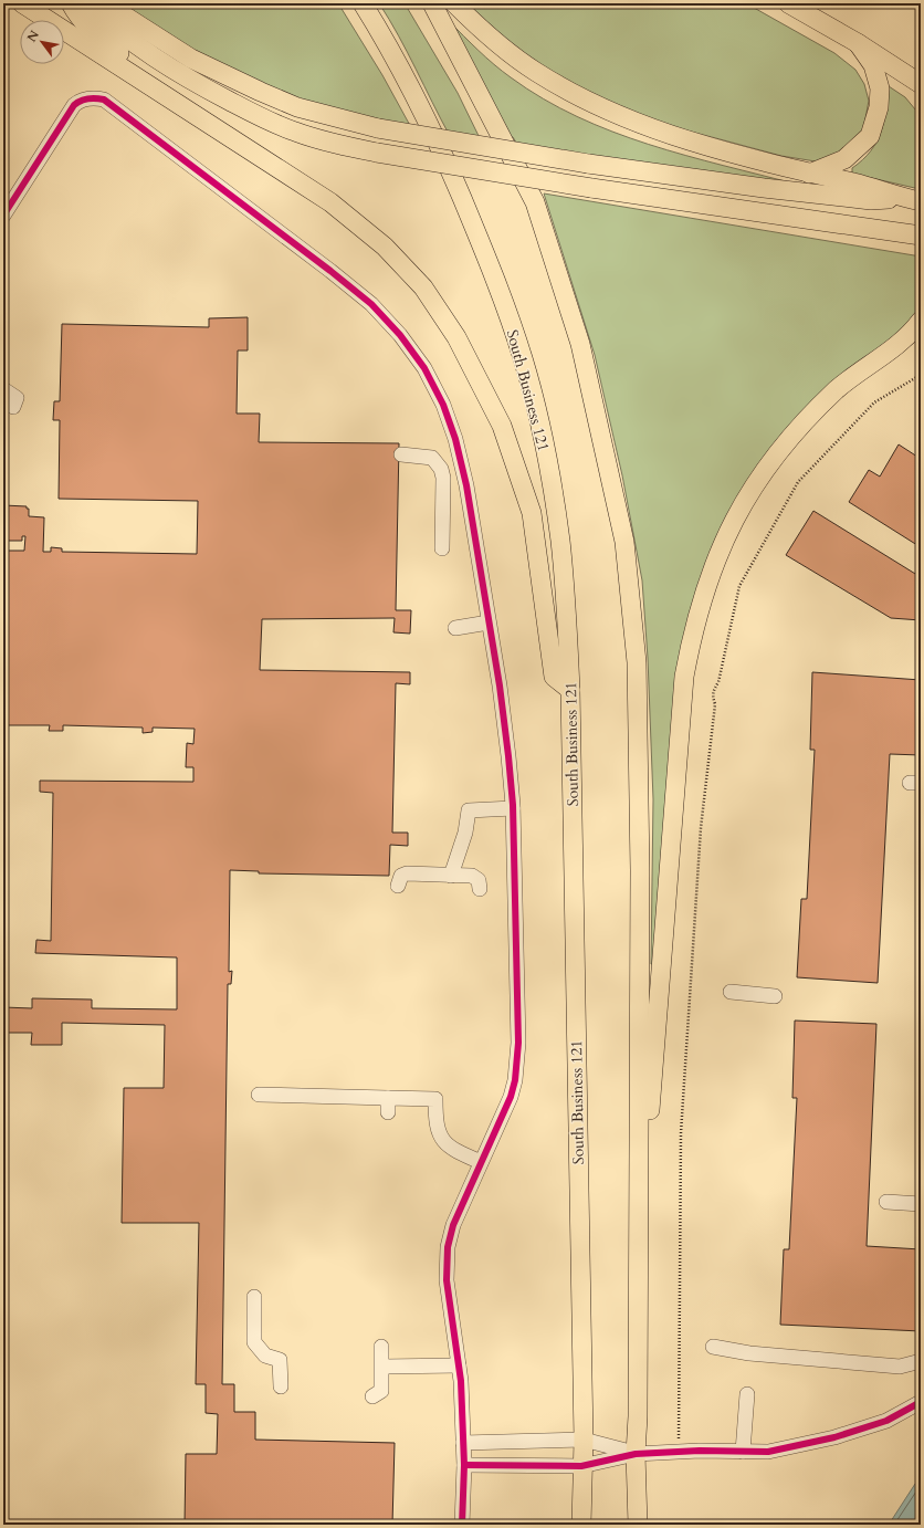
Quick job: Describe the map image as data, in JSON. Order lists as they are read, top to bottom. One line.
{"streets":{"main road":["South Business 121"]},"north":"top left"}
